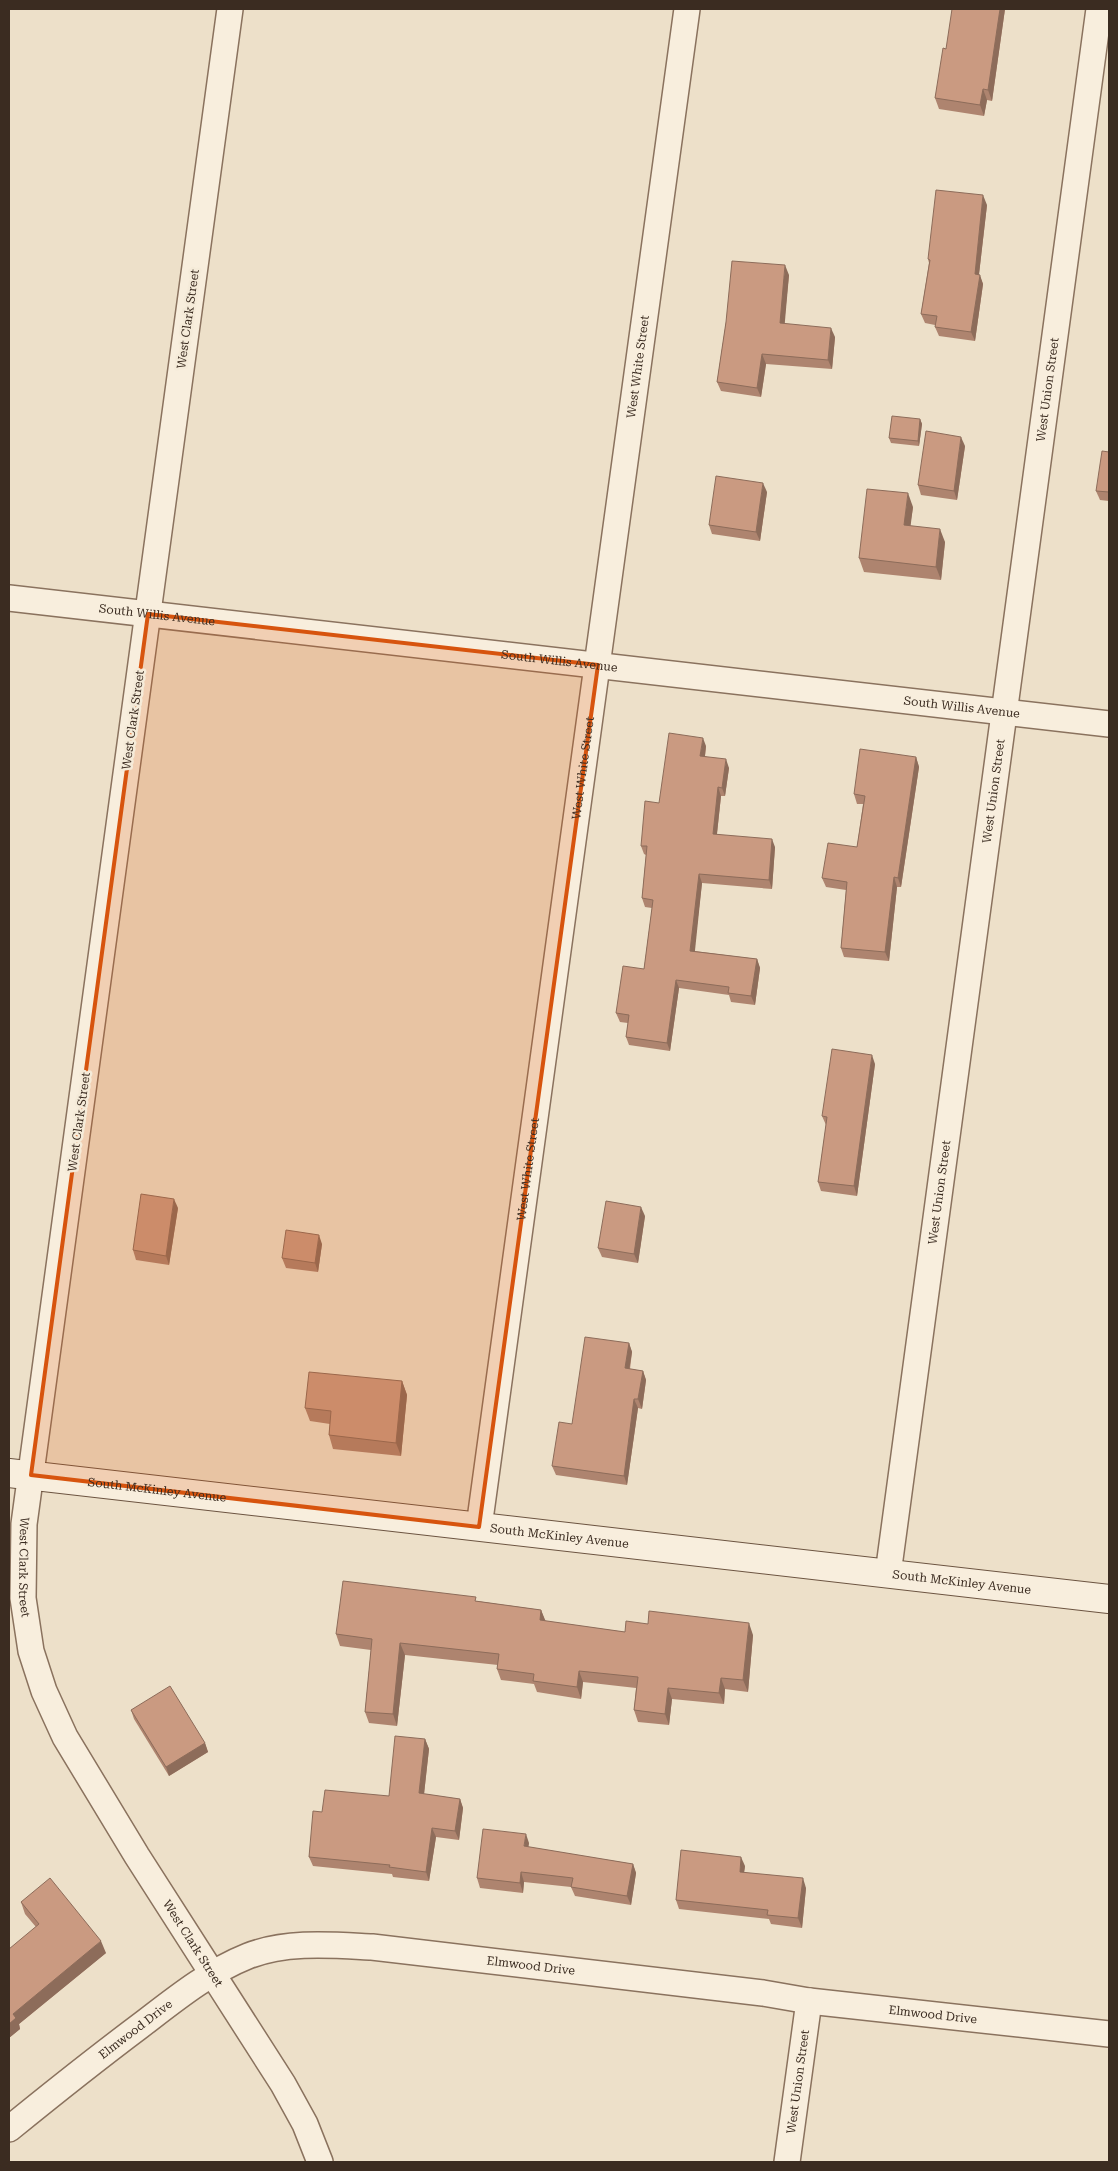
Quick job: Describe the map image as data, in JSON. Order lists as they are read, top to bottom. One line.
{"streets":{"street":["West Clark Street","West White Street","West Union Street","South Willis Avenue","South McKinley Avenue","Elmwood Drive"]},"crossings":[["West Clark Street","South Willis Avenue"],["West Clark Street","South McKinley Avenue"],["West Clark Street","Elmwood Drive"],["West White Street","South Willis Avenue"],["West White Street","South McKinley Avenue"],["West Union Street","South Willis Avenue"],["West Union Street","South McKinley Avenue"],["West Union Street","Elmwood Drive"]]}
